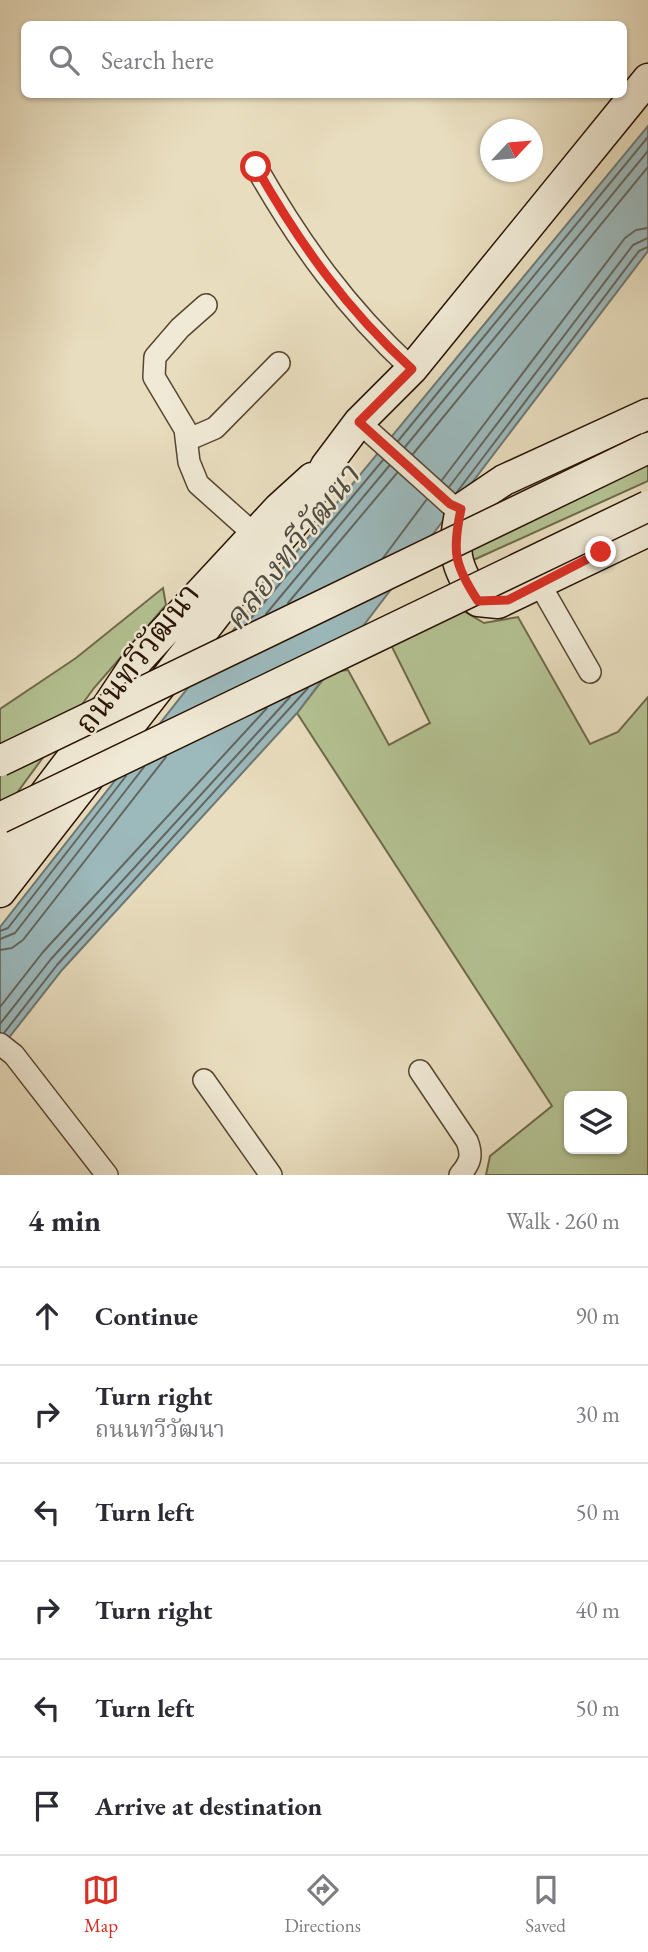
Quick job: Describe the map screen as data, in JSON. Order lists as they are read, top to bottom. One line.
{"streets":{"main road":["ถนนทวีวัฒนา"]},"water":["คลองทวีวัฒนา"],"north":"top right","page":{"search":"Search here","heading":["4 min","Walk · 260 m"],"list":[["Continue","90 m"],["Turn right","ถนนทวีวัฒนา","30 m"],["Turn left","50 m"],["Turn right","40 m"],["Turn left","50 m"],"Arrive at destination"],"nav":["Map","Directions","Saved"]}}
